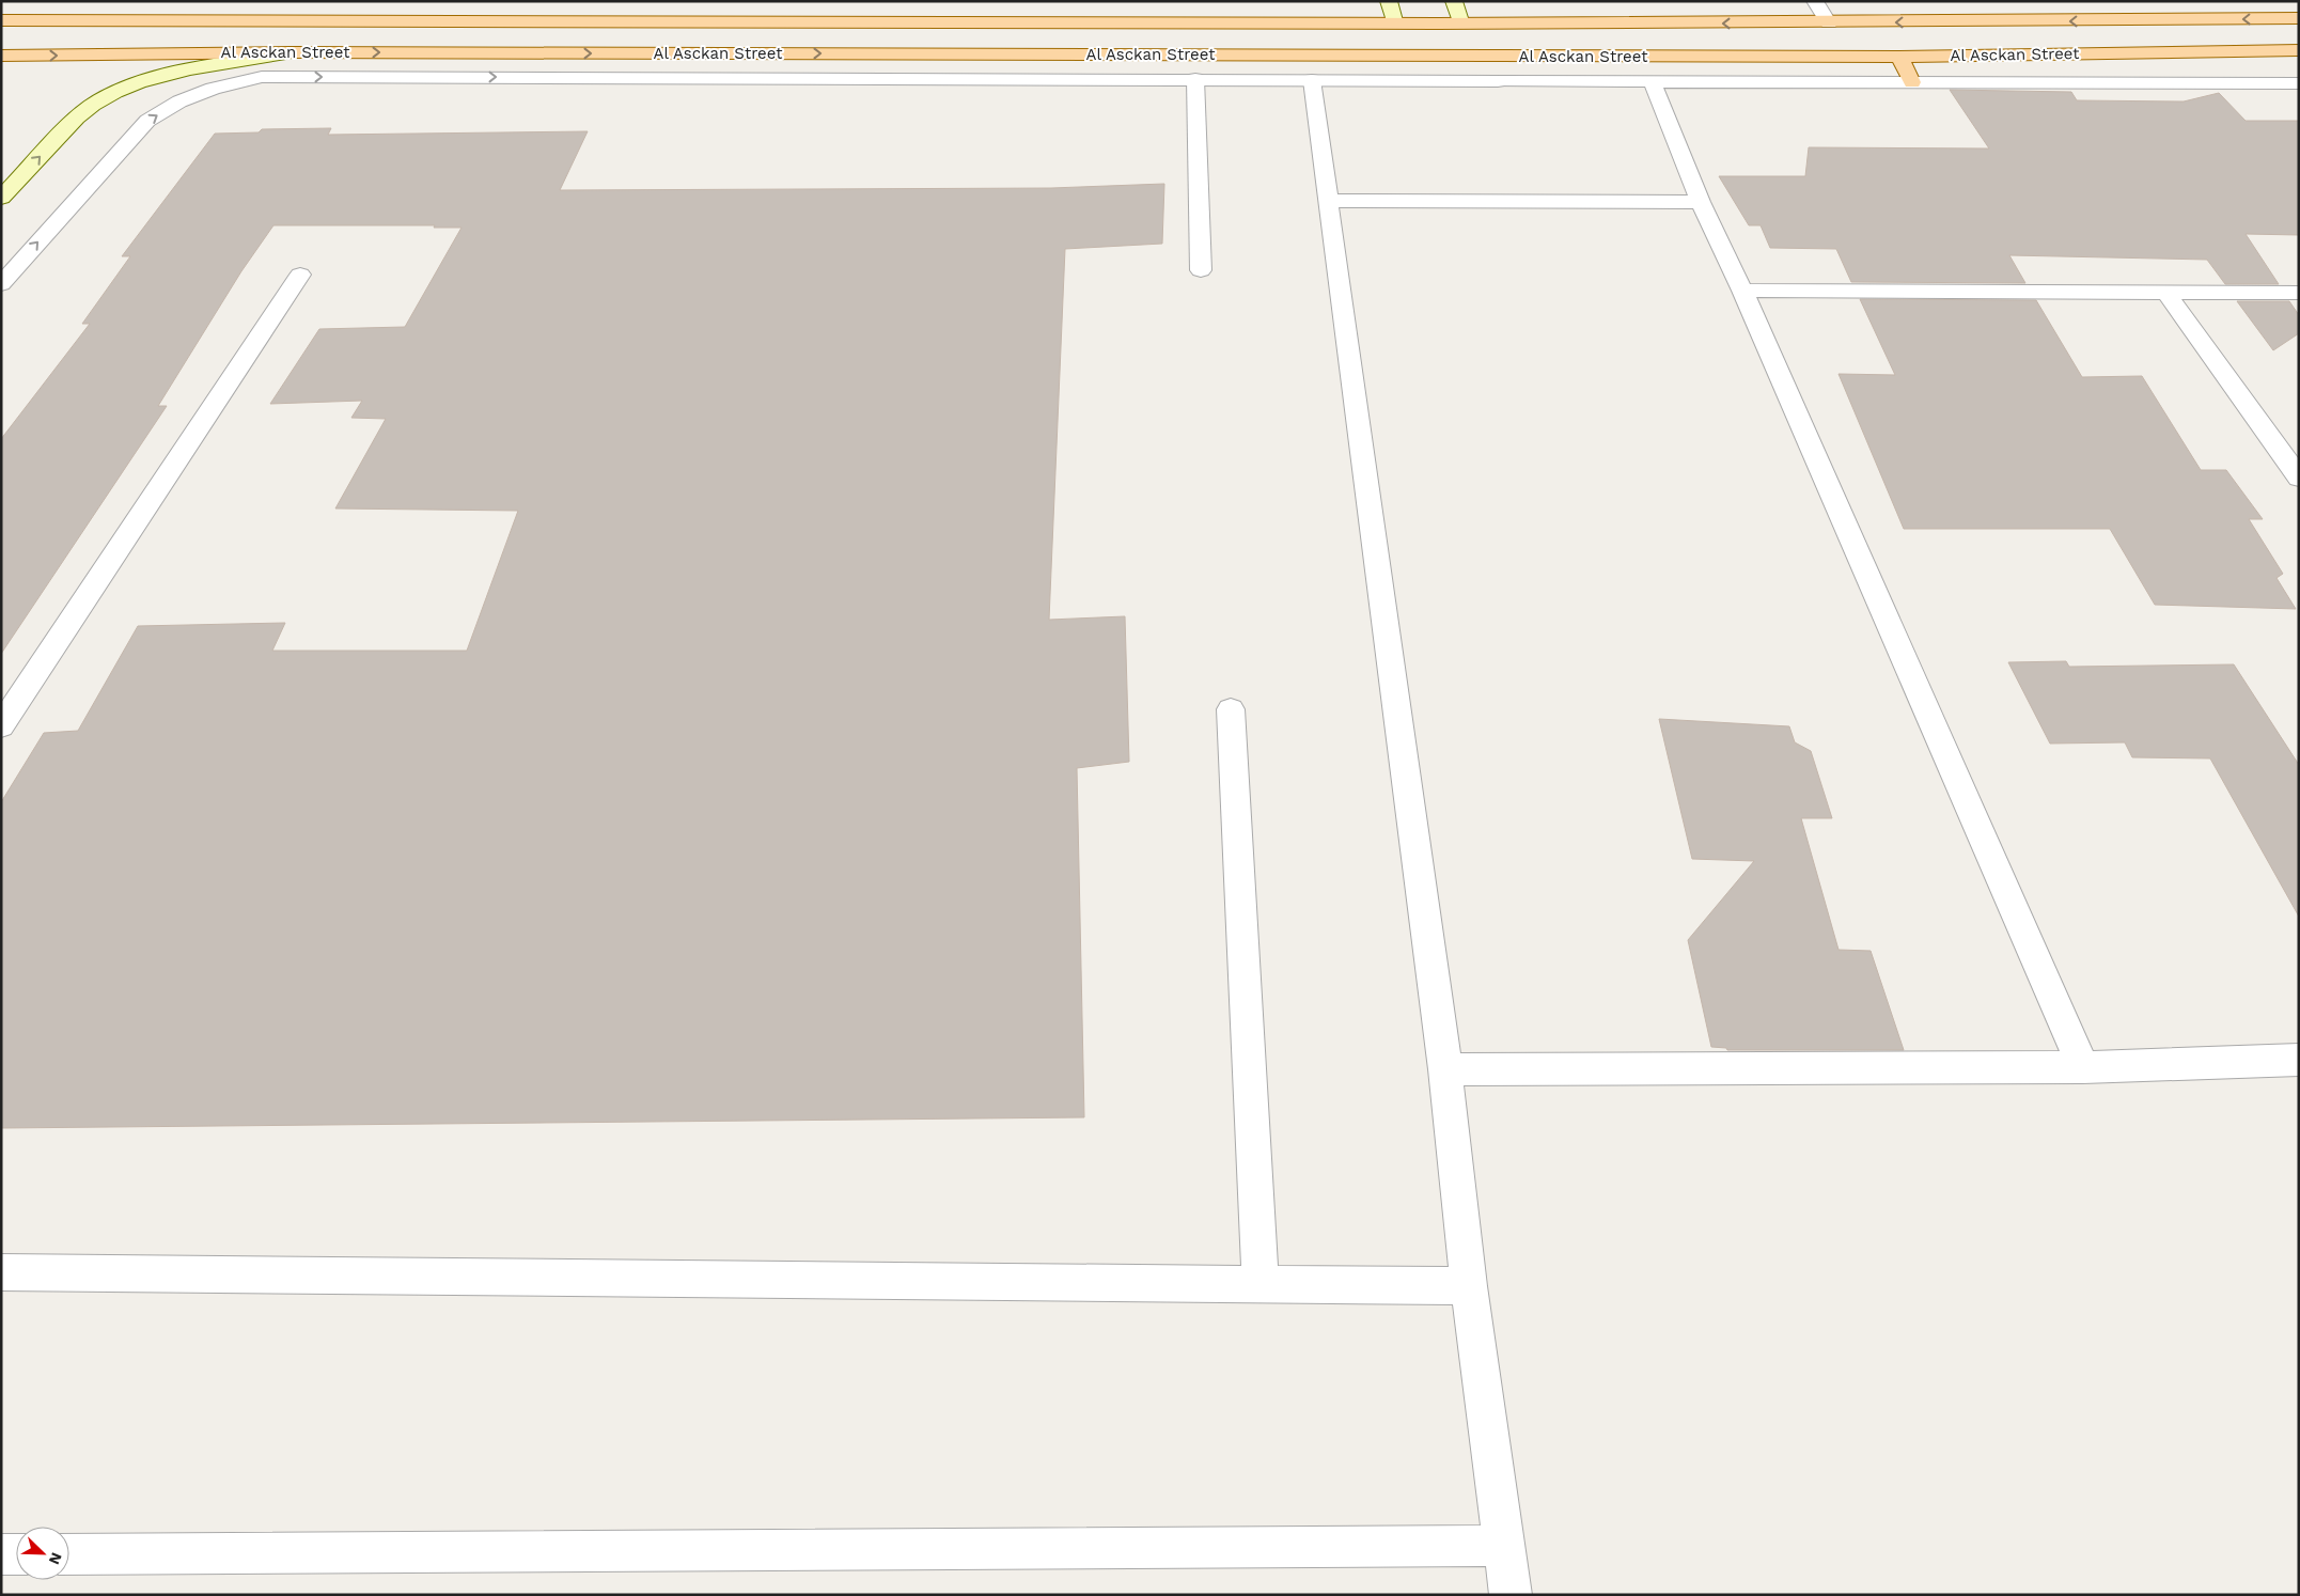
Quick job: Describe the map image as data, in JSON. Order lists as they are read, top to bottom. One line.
{"streets":{"main road":["Al Asckan Street"]},"north":"bottom right"}
